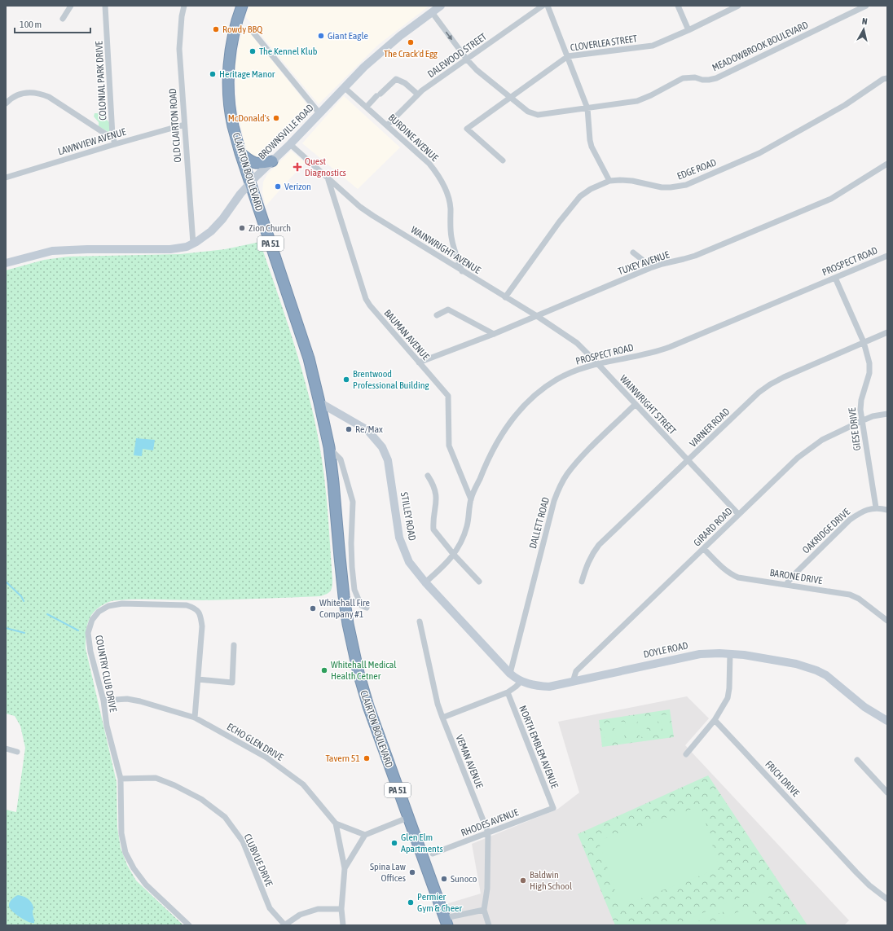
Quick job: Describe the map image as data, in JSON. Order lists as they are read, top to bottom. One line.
{"streets":{"highway":["CLAIRTON BOULEVARD","PA 51"],"street":["CLOVERLEA STREET","MEADOWBROOK BOULEVARD","DALEWOOD STREET","COLONIAL PARK DRIVE","OLD CLAIRTON ROAD","BROWNSVILLE ROAD","BURDINE AVENUE","LAWNVIEW AVENUE","EDGE ROAD","WAINWRIGHT AVENUE","PROSPECT ROAD","TUXEY AVENUE","BAUMAN AVENUE","WAINWRIGHT STREET","VARNER ROAD","GIESE DRIVE","STILLEY ROAD","DALLETT ROAD","GIRARD ROAD","OAKRIDGE DRIVE","BARONE DRIVE","DOYLE ROAD","COUNTRY CLUB DRIVE","ECHO GLEN DRIVE","NORTH EMBLEM AVENUE","VEMAN AVENUE","FRICH DRIVE","RHODES AVENUE","CLUBVUE DRIVE"]},"crossings":[["CLOVERLEA STREET","MEADOWBROOK BOULEVARD"],["MEADOWBROOK BOULEVARD","DALEWOOD STREET"],["MEADOWBROOK BOULEVARD","BROWNSVILLE ROAD"],["DALEWOOD STREET","BURDINE AVENUE"],["COLONIAL PARK DRIVE","LAWNVIEW AVENUE"],["OLD CLAIRTON ROAD","BROWNSVILLE ROAD"],["OLD CLAIRTON ROAD","LAWNVIEW AVENUE"],["BROWNSVILLE ROAD","BURDINE AVENUE"],["BROWNSVILLE ROAD","CLAIRTON BOULEVARD"],["BROWNSVILLE ROAD","WAINWRIGHT AVENUE"],["BURDINE AVENUE","WAINWRIGHT AVENUE"],["EDGE ROAD","WAINWRIGHT AVENUE"],["CLAIRTON BOULEVARD","STILLEY ROAD"],["WAINWRIGHT AVENUE","PROSPECT ROAD"],["WAINWRIGHT AVENUE","TUXEY AVENUE"],["WAINWRIGHT AVENUE","BAUMAN AVENUE"],["WAINWRIGHT AVENUE","WAINWRIGHT STREET"],["PROSPECT ROAD","BAUMAN AVENUE"],["PROSPECT ROAD","WAINWRIGHT STREET"],["PROSPECT ROAD","GIESE DRIVE"],["PROSPECT ROAD","STILLEY ROAD"],["TUXEY AVENUE","BAUMAN AVENUE"],["WAINWRIGHT STREET","VARNER ROAD"],["WAINWRIGHT STREET","DALLETT ROAD"],["WAINWRIGHT STREET","GIRARD ROAD"],["VARNER ROAD","GIESE DRIVE"],["GIESE DRIVE","GIRARD ROAD"],["GIESE DRIVE","OAKRIDGE DRIVE"],["STILLEY ROAD","DALLETT ROAD"],["STILLEY ROAD","DOYLE ROAD"],["GIRARD ROAD","BARONE DRIVE"],["GIRARD ROAD","DOYLE ROAD"],["OAKRIDGE DRIVE","BARONE DRIVE"],["COUNTRY CLUB DRIVE","ECHO GLEN DRIVE"],["COUNTRY CLUB DRIVE","CLUBVUE DRIVE"],["NORTH EMBLEM AVENUE","RHODES AVENUE"],["VEMAN AVENUE","RHODES AVENUE"]],"places":{"other":["Rowdy BBQ","Giant Eagle","The Crack'd Egg","The Kennel Klub","Heritage Manor","McDonald's","Verizon","Zion Church","Brentwood Professional Building","Re/Max","Whitehall Fire Company #1","Whitehall Medical Health Cetner","Tavern 51","Glen Elm Apartments","Spina Law Offices","Sunoco","Baldwin High School","Permier Gym & Cheer"],"health":["Quest Diagnostics"]},"scale_bar":"100 m","north":"top"}
